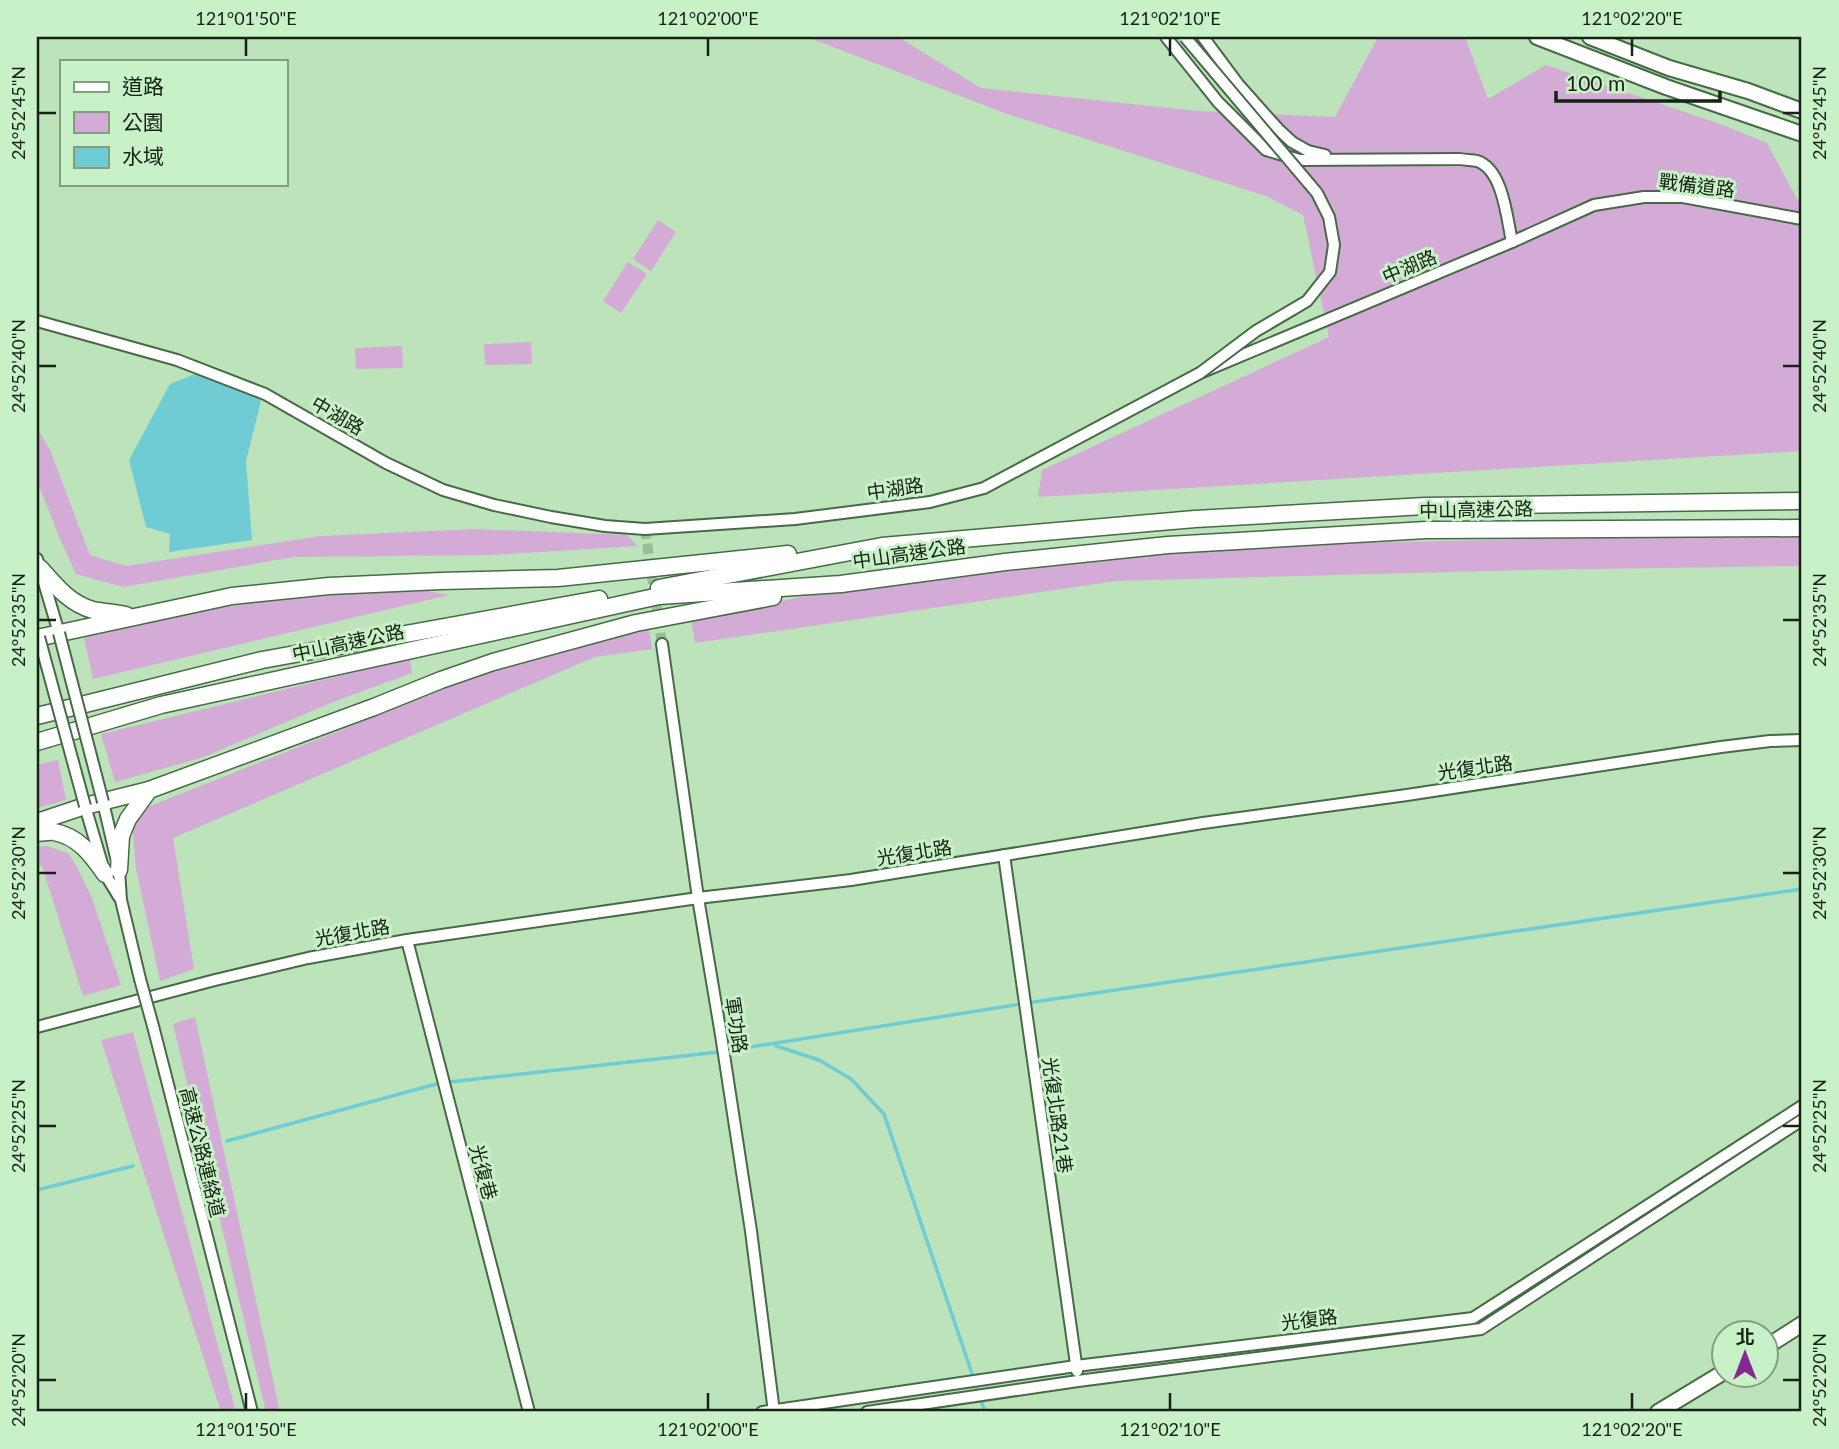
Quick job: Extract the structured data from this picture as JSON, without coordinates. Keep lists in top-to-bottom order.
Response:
{
  "streets": {
    "highway": ["中山高速公路"],
    "street": [
      "戰備道路",
      "中湖路",
      "光復北路",
      "軍功路",
      "光復北路21巷",
      "高速公路連絡道",
      "光復巷",
      "光復路"
    ]
  },
  "crossings": [
    ["戰備道路", "中湖路"],
    ["光復北路", "軍功路"],
    ["光復北路", "光復北路21巷"],
    ["光復北路", "光復巷"],
    ["軍功路", "光復路"],
    ["光復北路21巷", "光復路"]
  ],
  "legend": ["道路", "公園", "水域"],
  "scale_bar": "100 m",
  "north": "top",
  "coordinates": [
    "121°01'50\"E",
    "121°02'00\"E",
    "121°02'10\"E",
    "121°02'20\"E",
    "24°52'45\"N",
    "24°52'40\"N",
    "24°52'35\"N",
    "24°52'30\"N",
    "24°52'25\"N",
    "24°52'20\"N"
  ]
}
